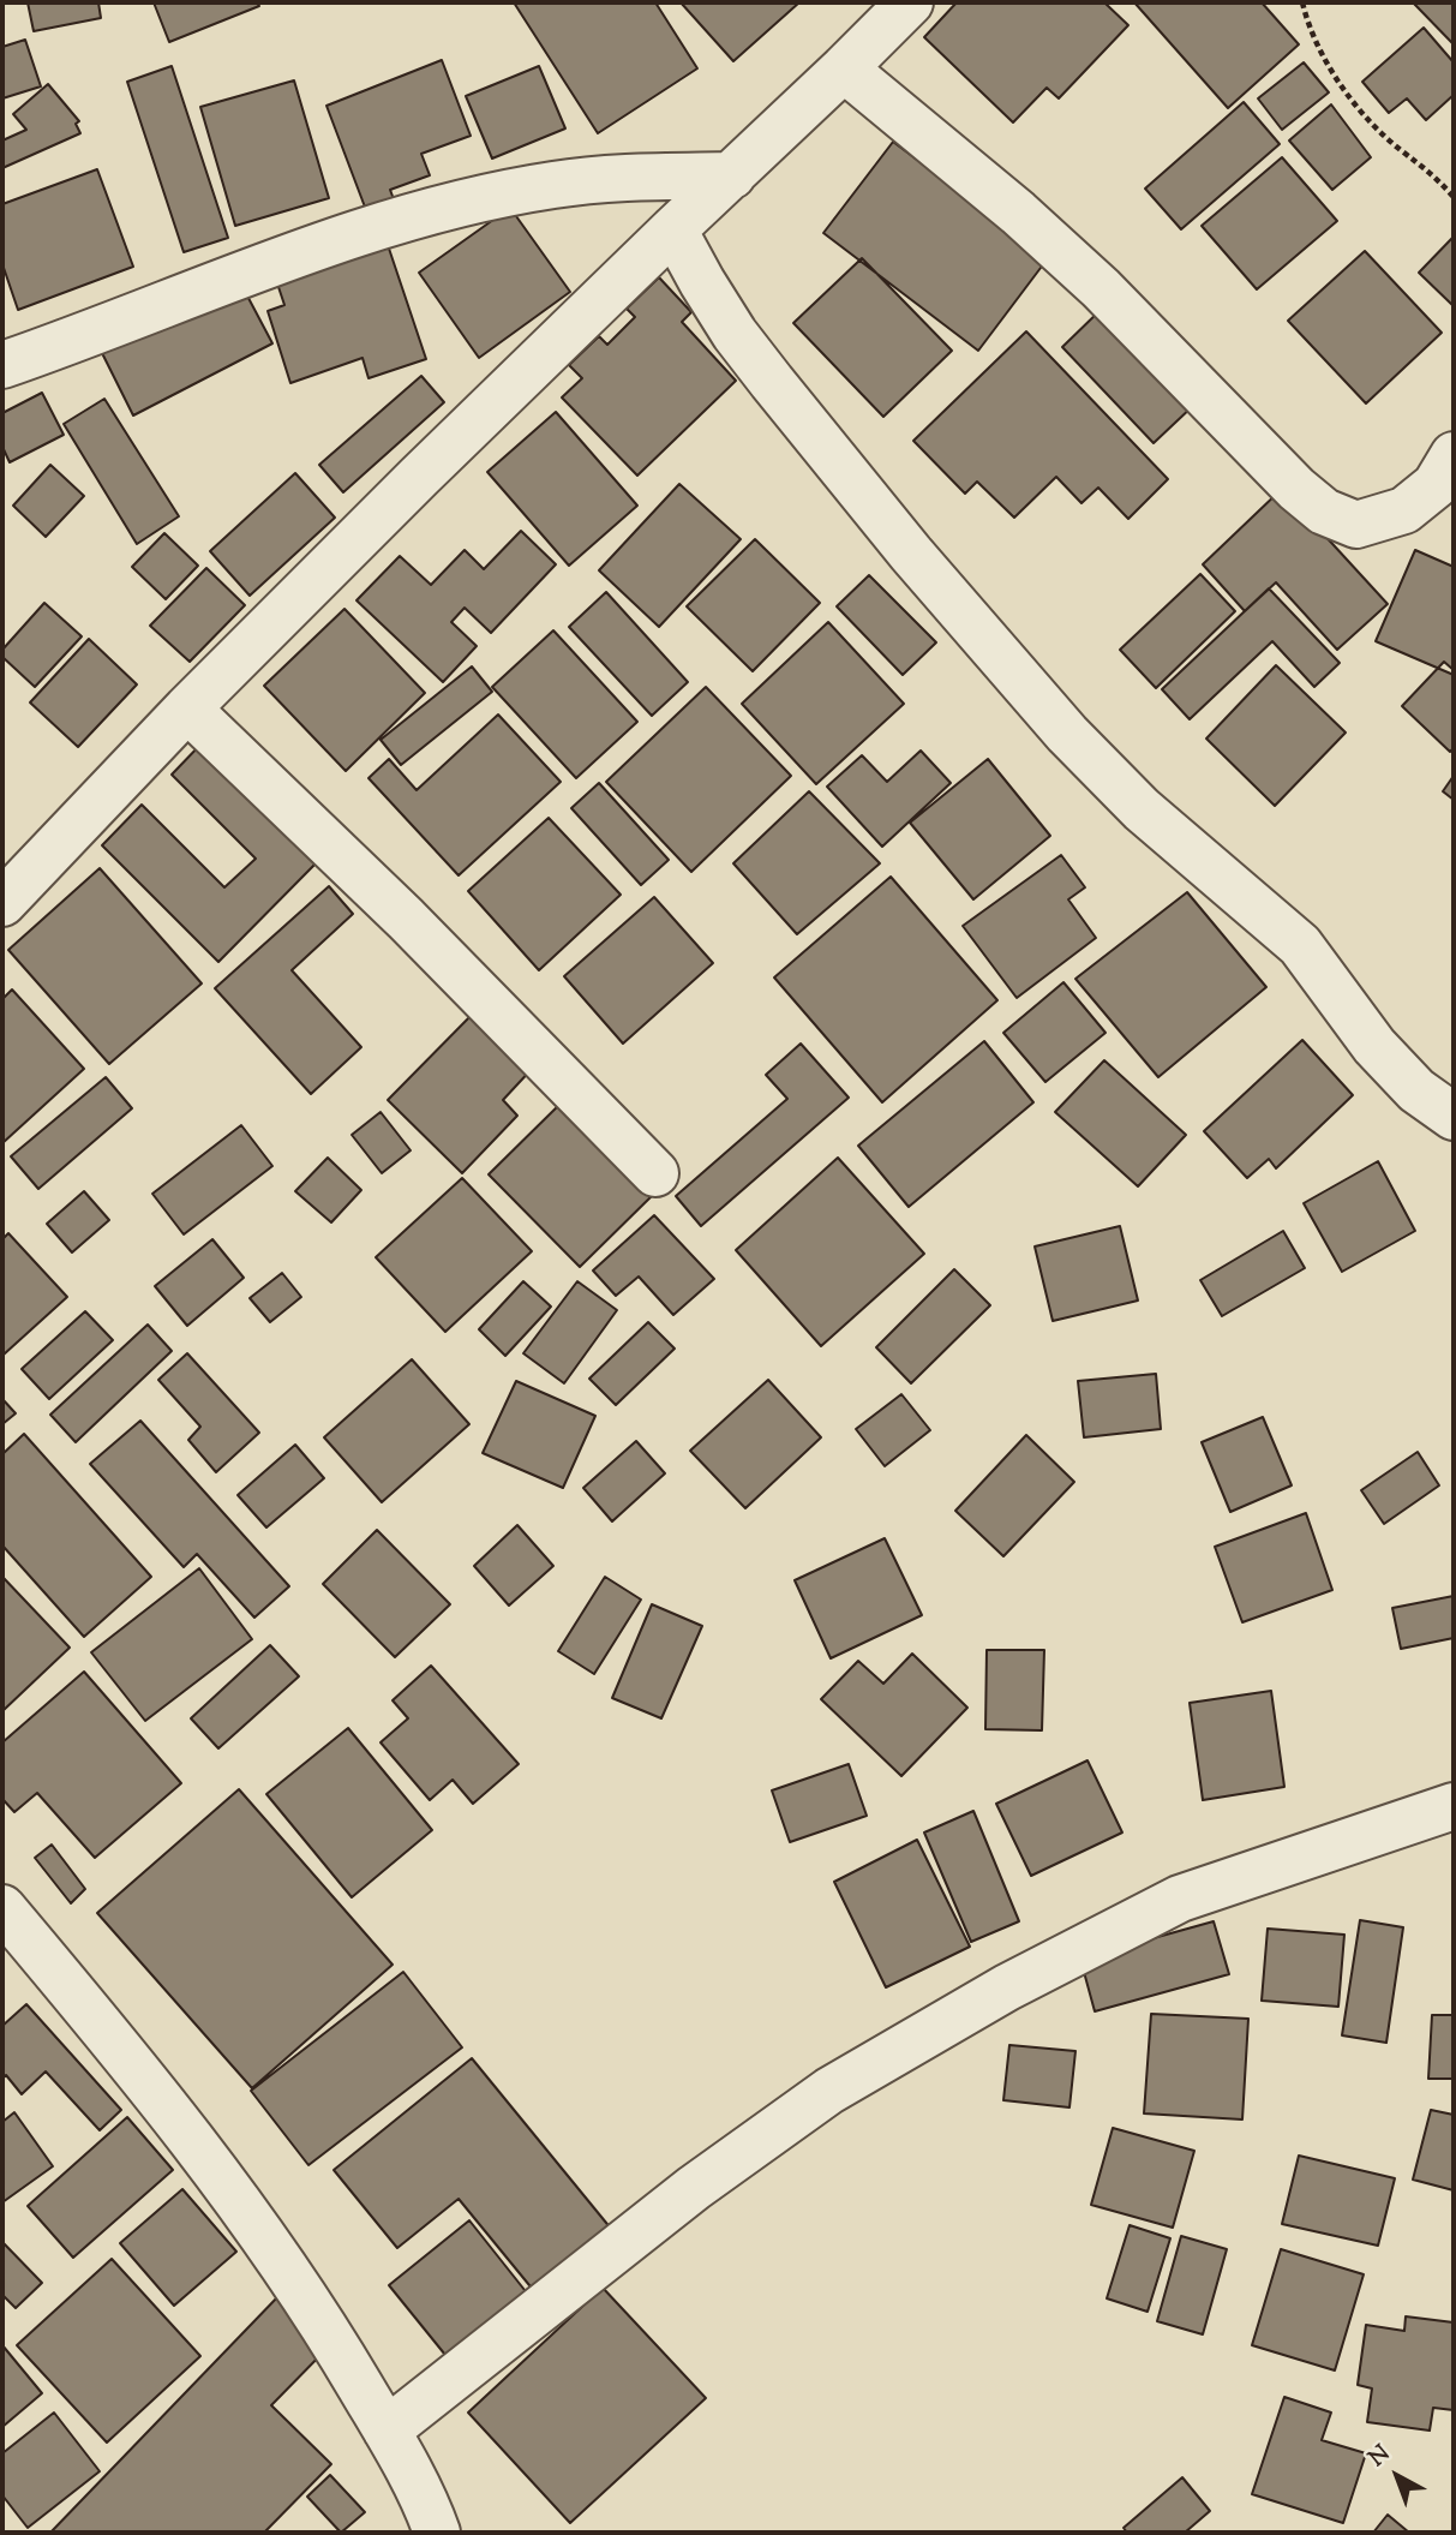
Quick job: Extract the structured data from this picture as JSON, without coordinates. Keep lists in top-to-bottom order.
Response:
{
  "north": "top left"
}
